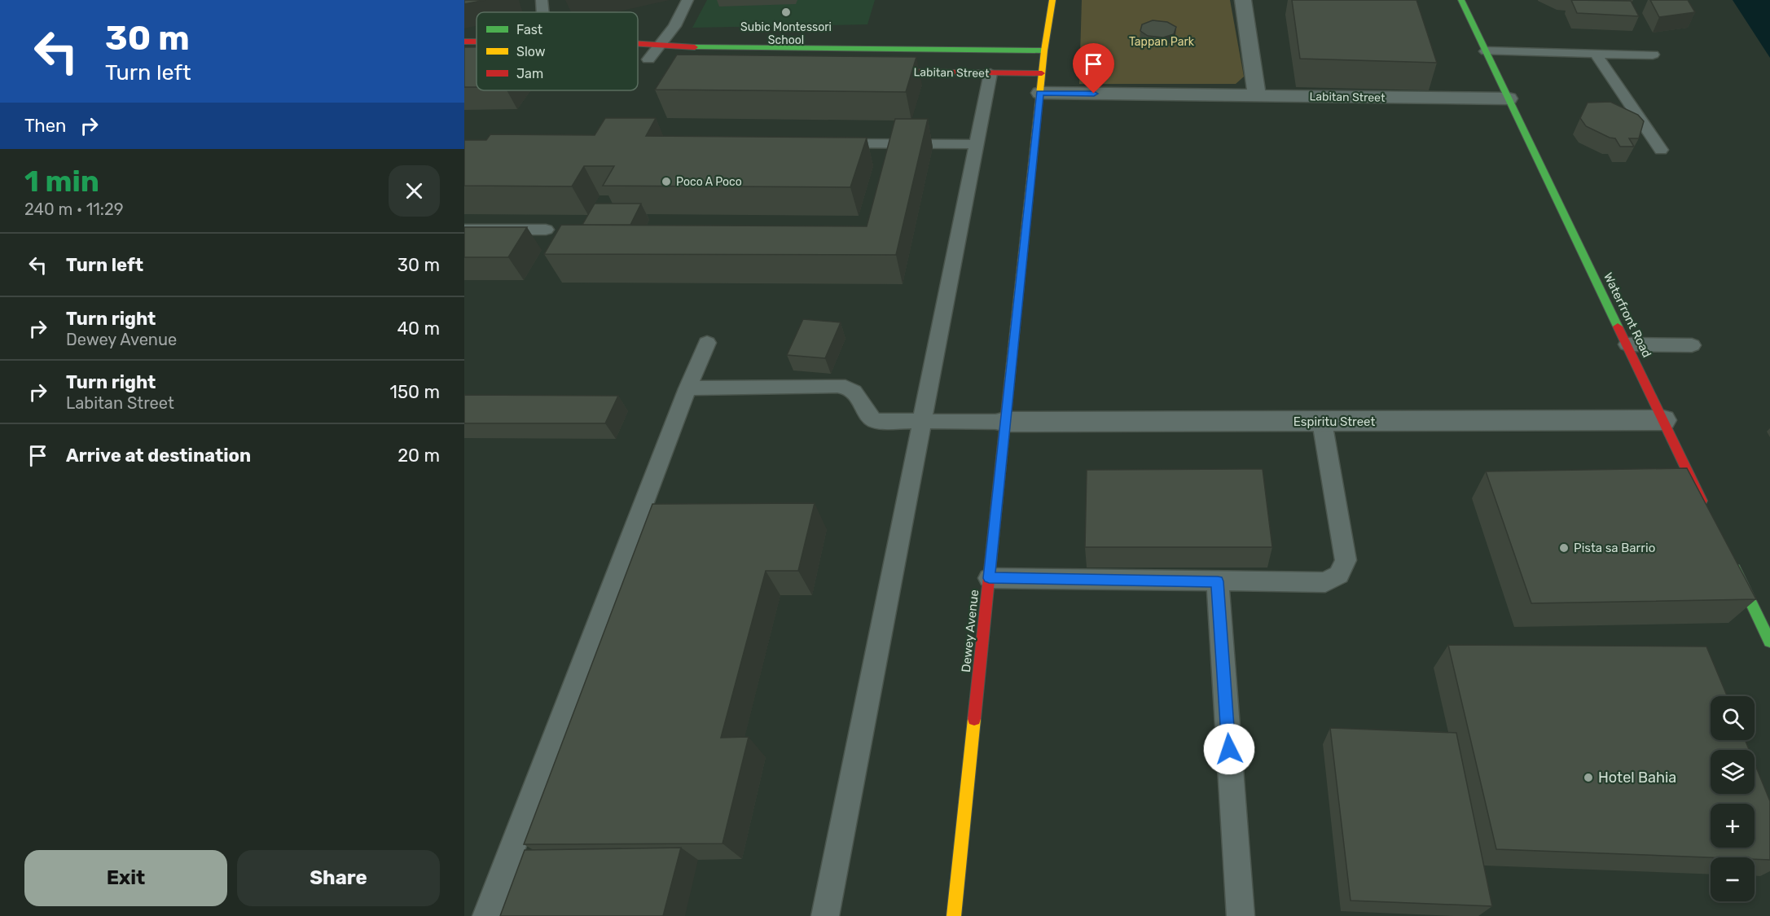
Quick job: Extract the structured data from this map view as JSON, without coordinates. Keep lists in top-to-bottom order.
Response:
{
  "streets": {
    "main road": ["Labitan Street", "Waterfront Road", "Dewey Avenue"],
    "street": ["Espiritu Street"]
  },
  "crossings": [
    ["Labitan Street", "Waterfront Road"],
    ["Labitan Street", "Dewey Avenue"],
    ["Waterfront Road", "Espiritu Street"],
    ["Espiritu Street", "Dewey Avenue"]
  ],
  "parks": ["Tappan Park"],
  "places": [
    "Subic Montessori School",
    "Poco A Poco",
    "Pista sa Barrio",
    "Hotel Bahia"
  ],
  "legend": ["Fast", "Slow", "Jam"],
  "page": {
    "turn": ["30 m", "Turn left"],
    "then": "Then",
    "heading": ["1 min", "240 m · 11:29"],
    "list": [
      {
        "name": "Turn left",
        "value": "30 m"
      },
      {
        "name": "Turn right",
        "note": "Dewey Avenue",
        "value": "40 m"
      },
      {
        "name": "Turn right",
        "note": "Labitan Street",
        "value": "150 m"
      },
      {
        "name": "Arrive at destination",
        "value": "20 m"
      }
    ],
    "map_buttons": ["+", "−"],
    "buttons": ["Exit", "Share"]
  }
}
